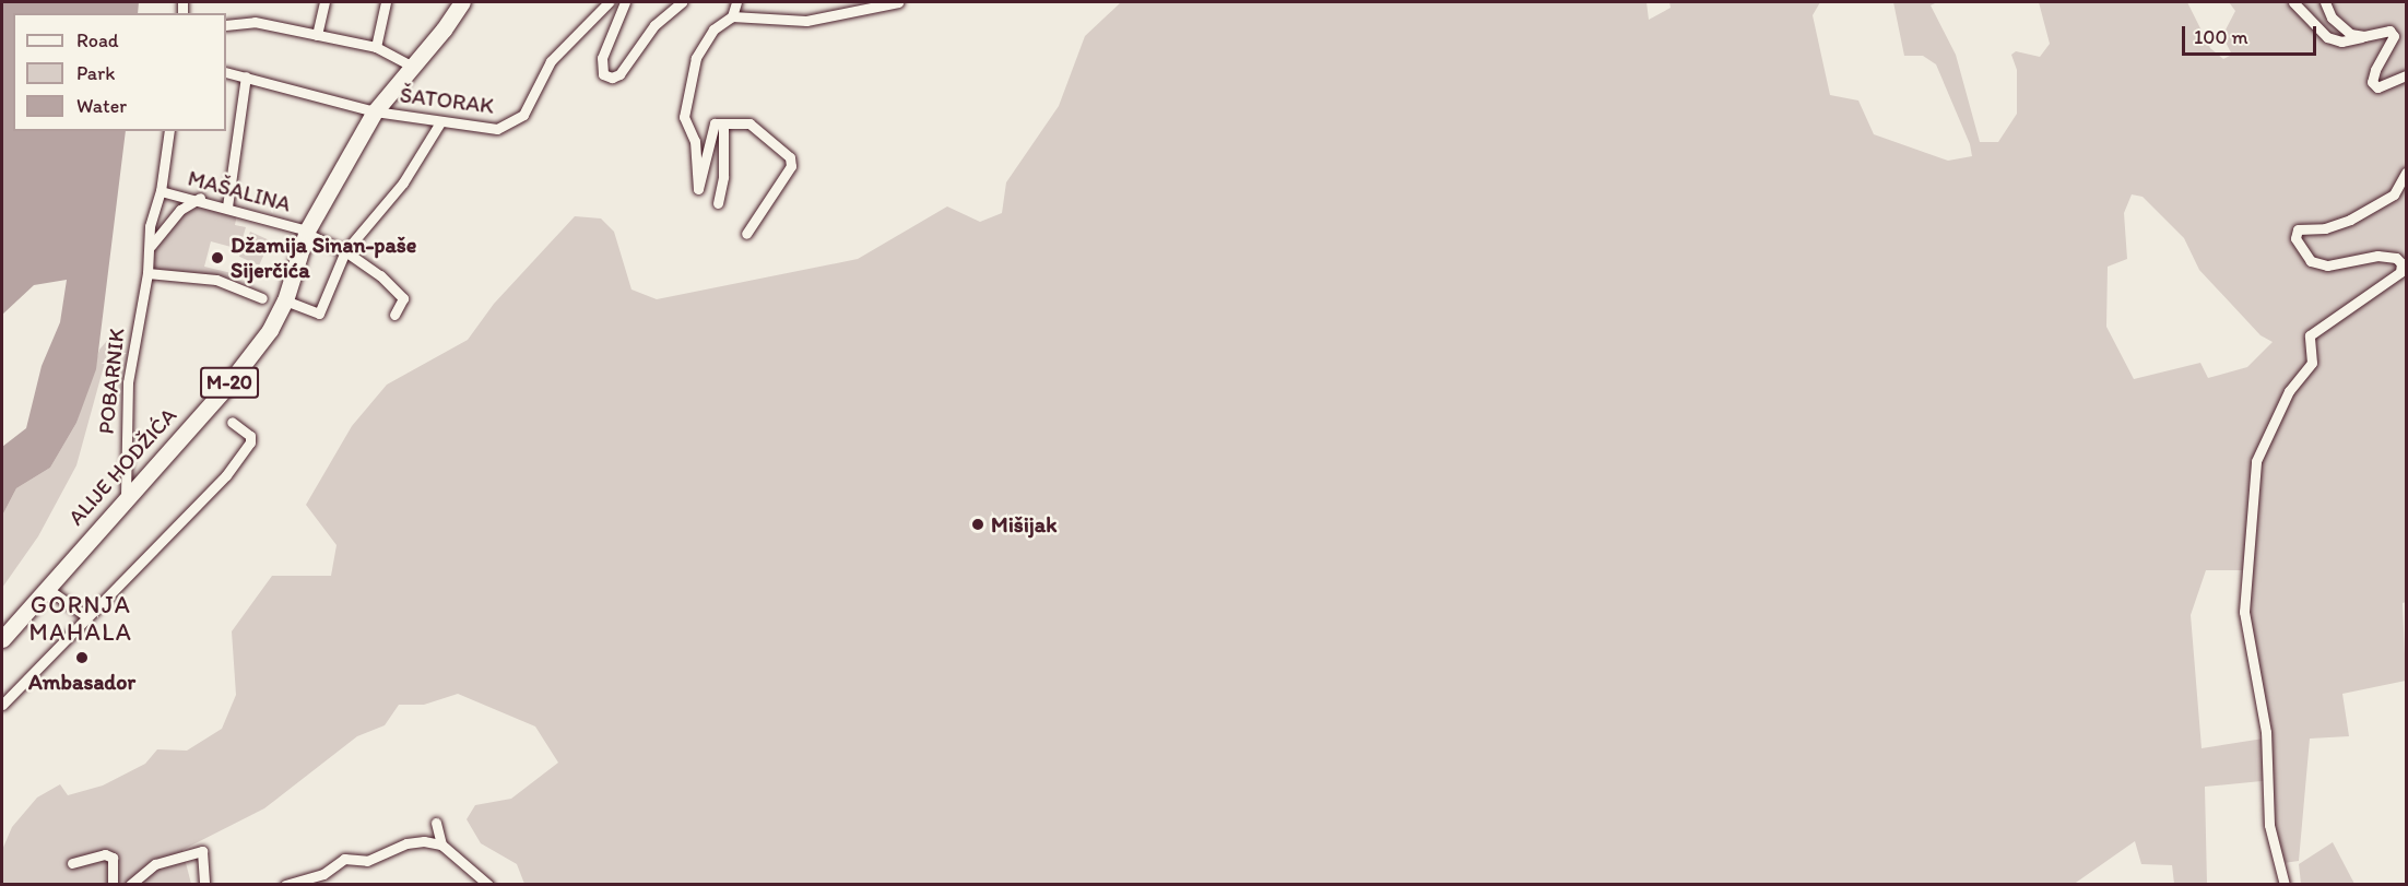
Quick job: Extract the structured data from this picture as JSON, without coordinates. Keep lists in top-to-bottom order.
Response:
{
  "streets": {
    "main road": ["M-20", "ALIJE HODŽIĆA"],
    "street": ["ŠATORAK", "MAŠALINA", "POBARNIK"]
  },
  "crossings": [
    ["ŠATORAK", "M-20"],
    ["ŠATORAK", "ALIJE HODŽIĆA"],
    ["MAŠALINA", "POBARNIK"],
    ["MAŠALINA", "ALIJE HODŽIĆA"],
    ["POBARNIK", "ALIJE HODŽIĆA"],
    ["M-20", "ALIJE HODŽIĆA"]
  ],
  "districts": ["GORNJA MAHALA"],
  "places": ["Džamija Sinan-paše Sijerčića", "Mišijak", "Ambasador"],
  "legend": ["Road", "Park", "Water"],
  "scale_bar": "100 m"
}
